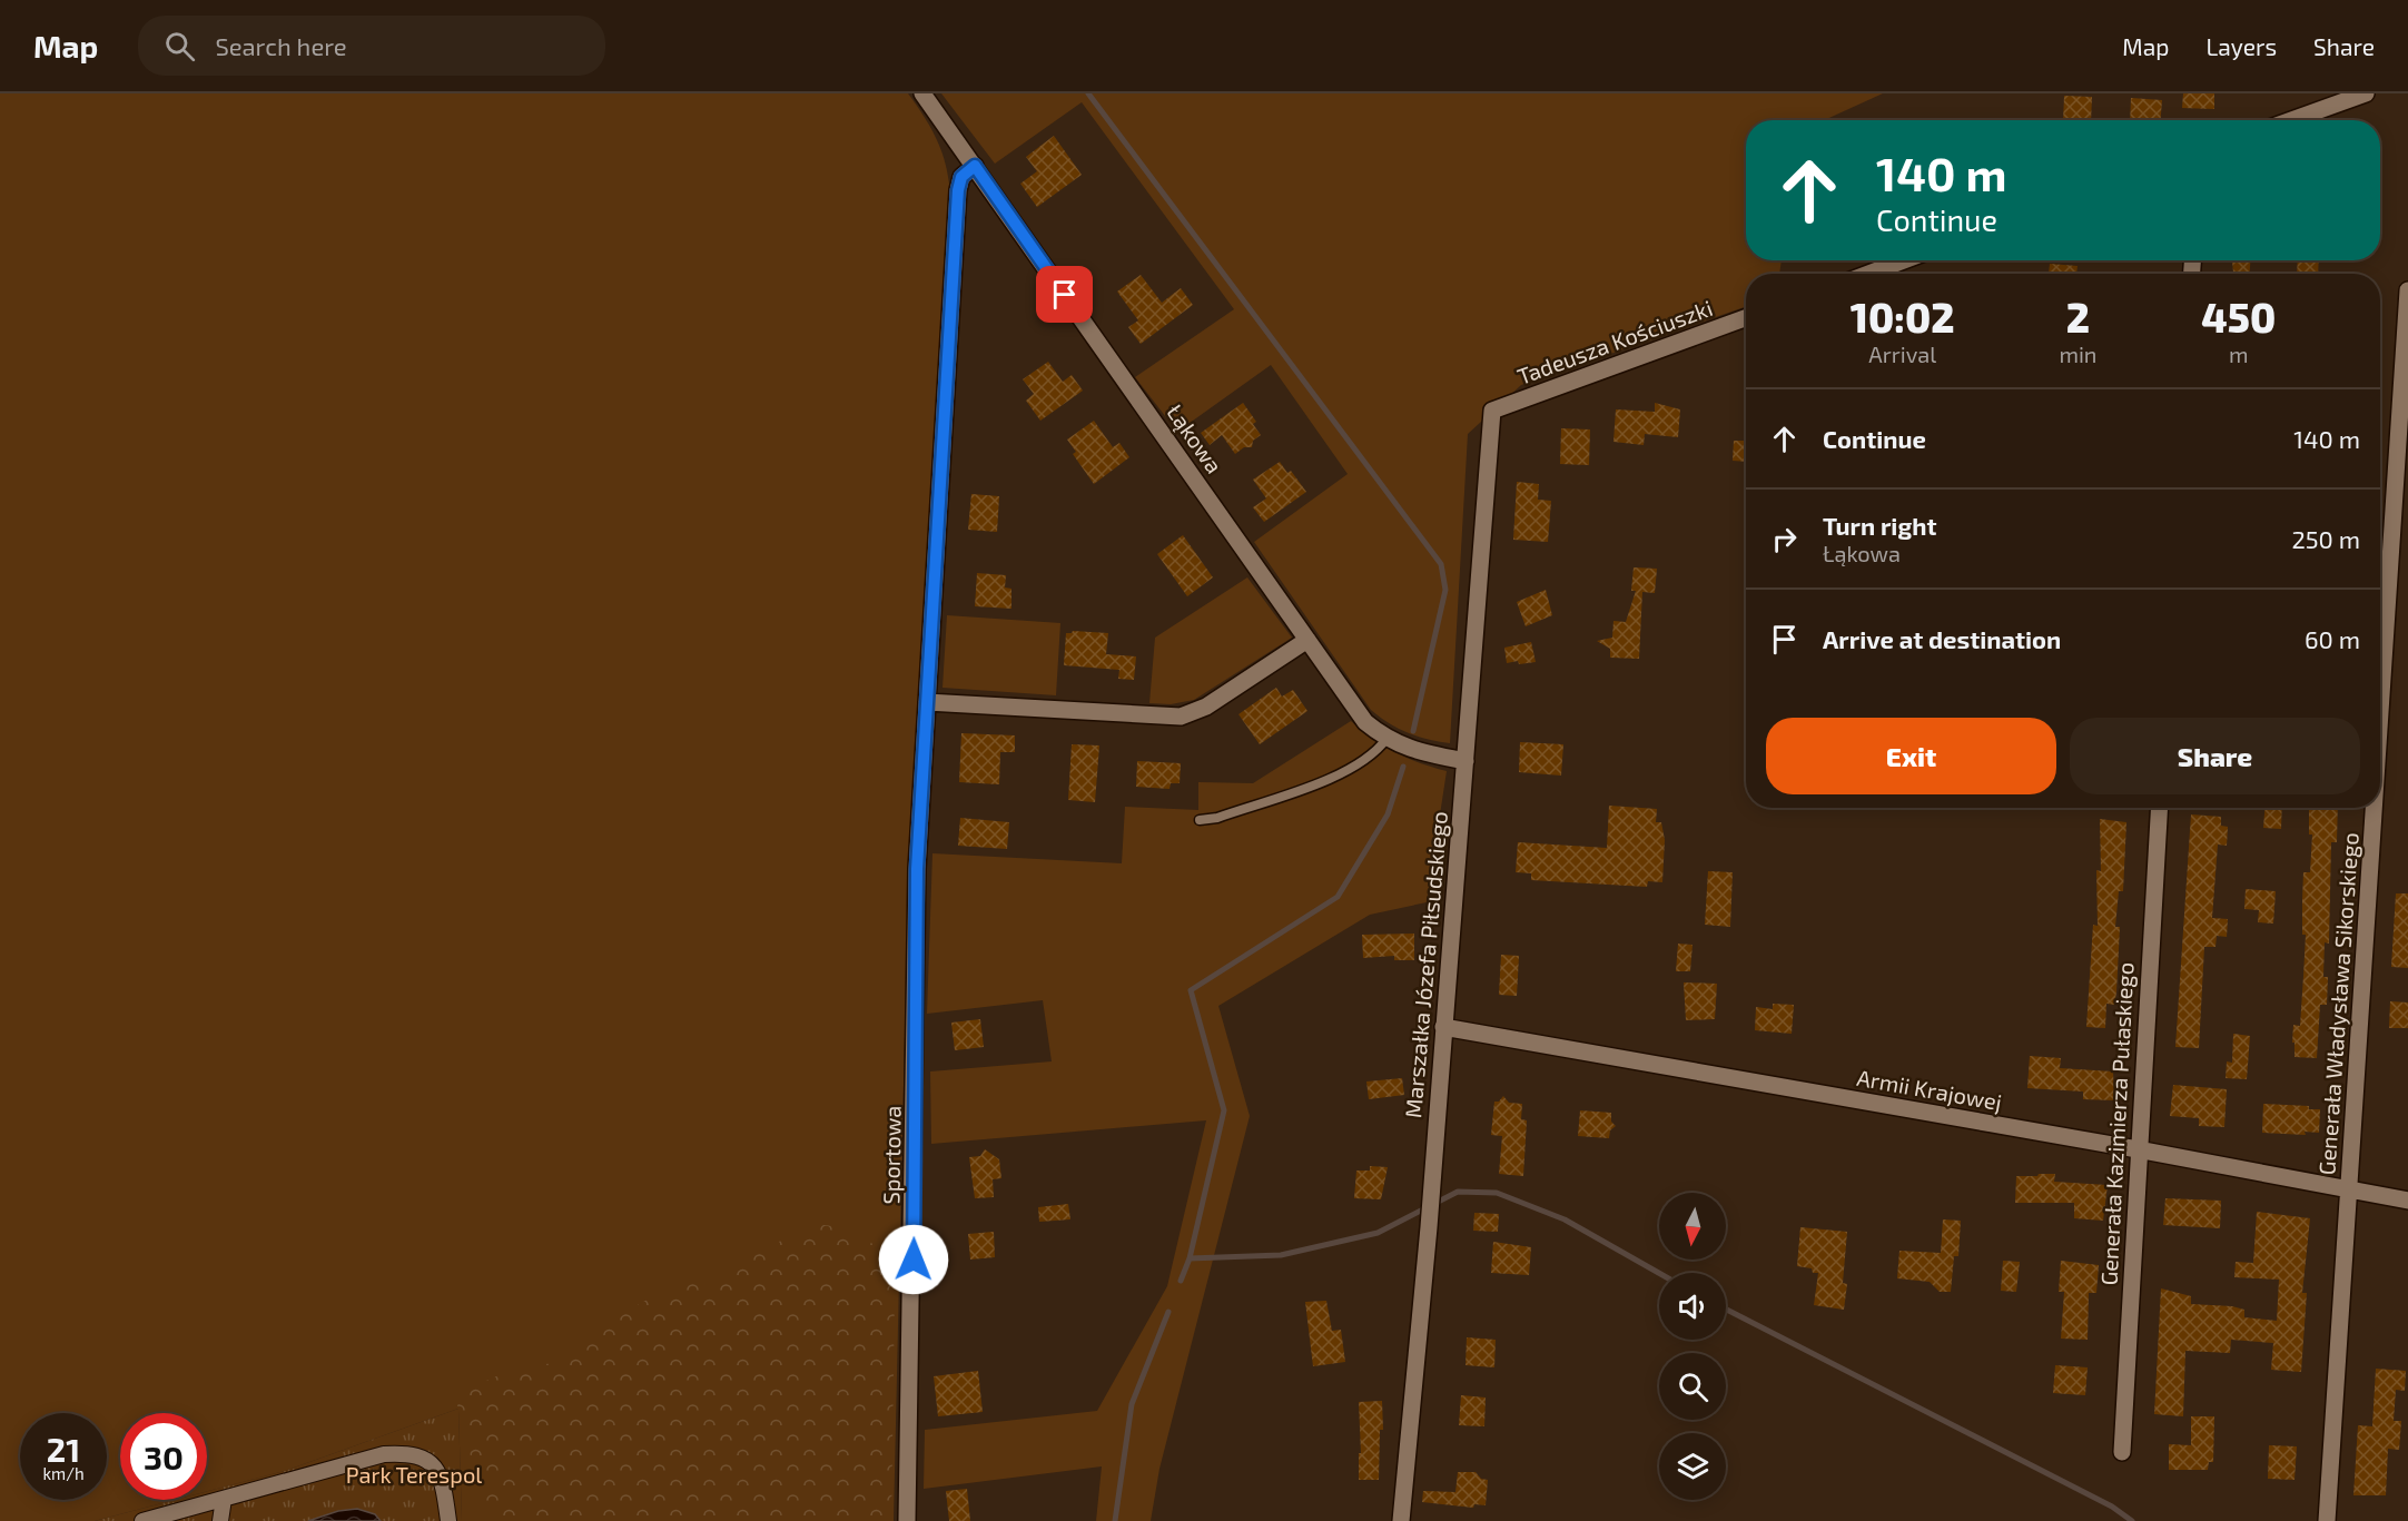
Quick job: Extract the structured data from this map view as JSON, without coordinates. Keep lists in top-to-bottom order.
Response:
{
  "streets": {
    "street": [
      "Tadeusza Kościuszki",
      "Łąkowa",
      "Marszałka Józefa Piłsudskiego",
      "Generała Władysława Sikorskiego",
      "Armii Krajowej",
      "Generała Kazimierza Pułaskiego",
      "Sportowa"
    ]
  },
  "crossings": [
    ["Tadeusza Kościuszki", "Marszałka Józefa Piłsudskiego"],
    ["Łąkowa", "Marszałka Józefa Piłsudskiego"],
    ["Łąkowa", "Sportowa"],
    ["Marszałka Józefa Piłsudskiego", "Armii Krajowej"],
    ["Generała Władysława Sikorskiego", "Armii Krajowej"],
    ["Armii Krajowej", "Generała Kazimierza Pułaskiego"]
  ],
  "parks": ["Park Terespol"],
  "north": "bottom",
  "page": {
    "header": "Map",
    "search": "Search here",
    "nav": ["Map", "Layers", "Share"],
    "turn": ["140 m", "Continue"],
    "eta": [
      "10:02",
      "Arrival",
      "2",
      "min",
      "450",
      "m"
    ],
    "list": [
      {
        "name": "Continue",
        "value": "140 m"
      },
      {
        "name": "Turn right",
        "note": "Łąkowa",
        "value": "250 m"
      },
      {
        "name": "Arrive at destination",
        "value": "60 m"
      }
    ],
    "buttons": ["Exit", "Share"],
    "speed": "21 km/h",
    "limit": "30"
  }
}
